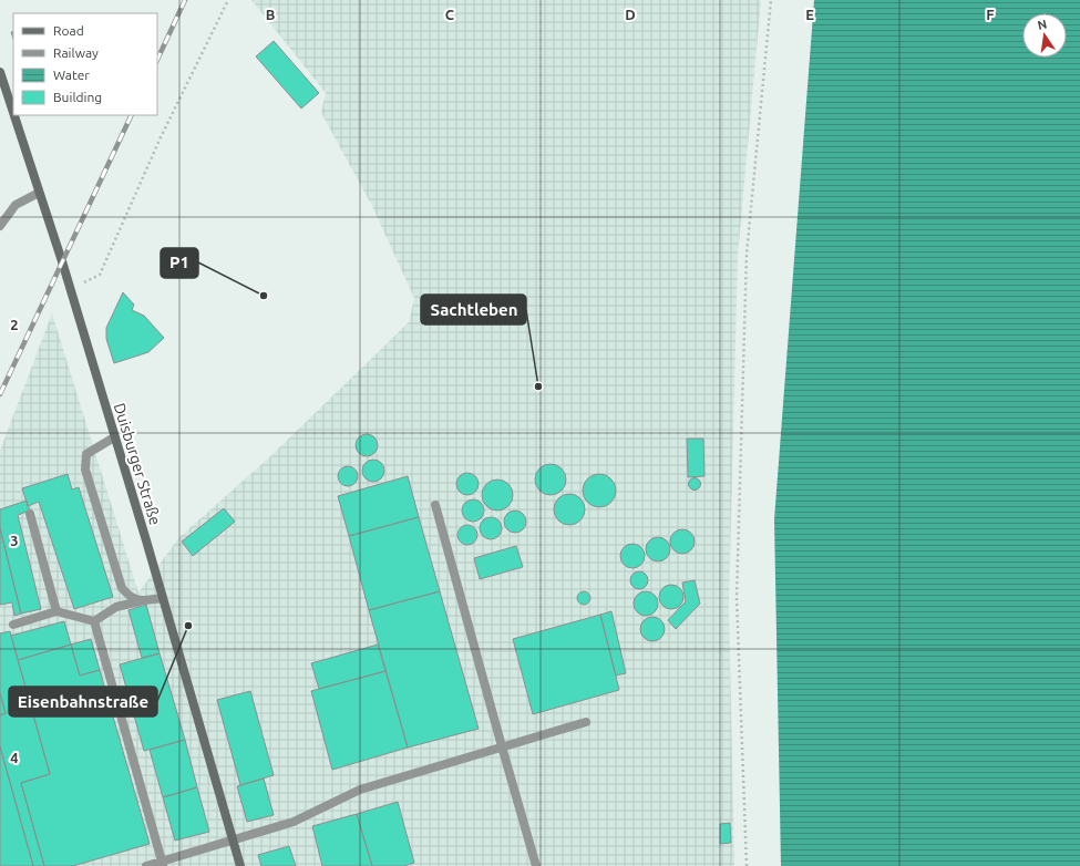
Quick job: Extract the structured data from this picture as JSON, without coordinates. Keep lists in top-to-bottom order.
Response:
{
  "streets": {
    "main road": ["Duisburger Straße"]
  },
  "places": ["P1", "Sachtleben", "Eisenbahnstraße"],
  "legend": [
    "Road",
    "Railway",
    "Water",
    "Building"
  ],
  "north": "top",
  "grid": {
    "columns": [
      "B",
      "C",
      "D",
      "E",
      "F"
    ],
    "rows": ["2", "3", "4"]
  }
}
